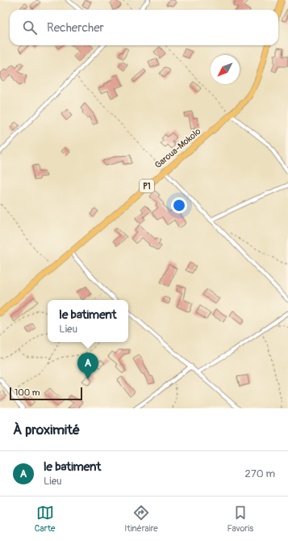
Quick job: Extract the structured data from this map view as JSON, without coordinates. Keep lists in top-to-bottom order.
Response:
{
  "streets": {
    "main road": ["Garoua-Mokolo", "P1"]
  },
  "scale_bar": "100 m",
  "north": "bottom left",
  "page": {
    "search": "Rechercher",
    "popup": ["le batiment", "Lieu"],
    "pins": "A",
    "scale": "100 m",
    "heading": "À proximité",
    "list": [
      {
        "mark": "A",
        "name": "le batiment",
        "note": "Lieu",
        "value": "270 m"
      }
    ],
    "nav": ["Carte", "Itinéraire", "Favoris"]
  }
}
